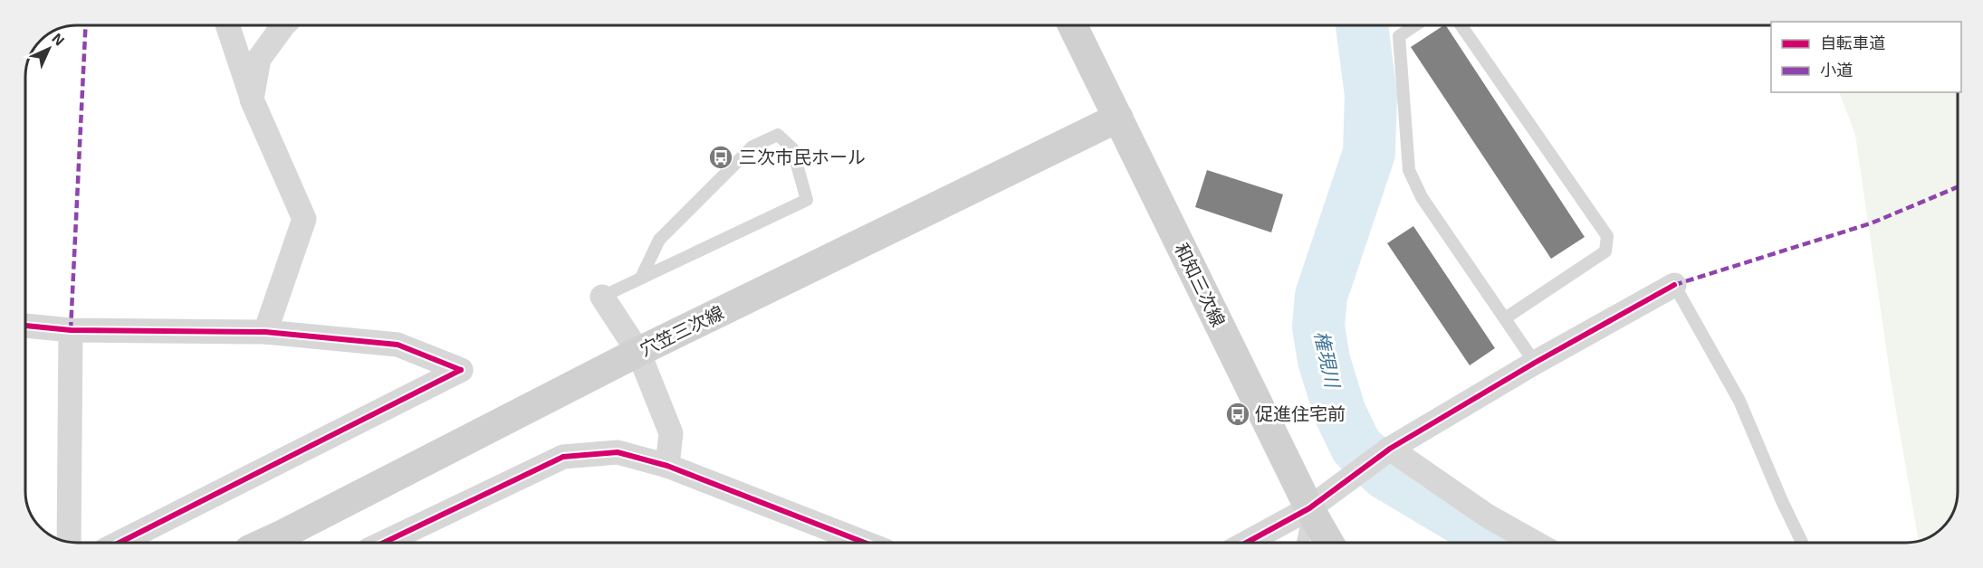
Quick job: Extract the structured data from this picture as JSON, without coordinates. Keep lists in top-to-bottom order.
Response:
{
  "streets": {
    "main road": ["和知三次線", "穴笠三次線"]
  },
  "crossings": [
    ["和知三次線", "穴笠三次線"]
  ],
  "water": ["権現川"],
  "places": {
    "bus stop": ["三次市民ホール", "促進住宅前"]
  },
  "legend": ["自転車道", "小道"],
  "north": "top right"
}
